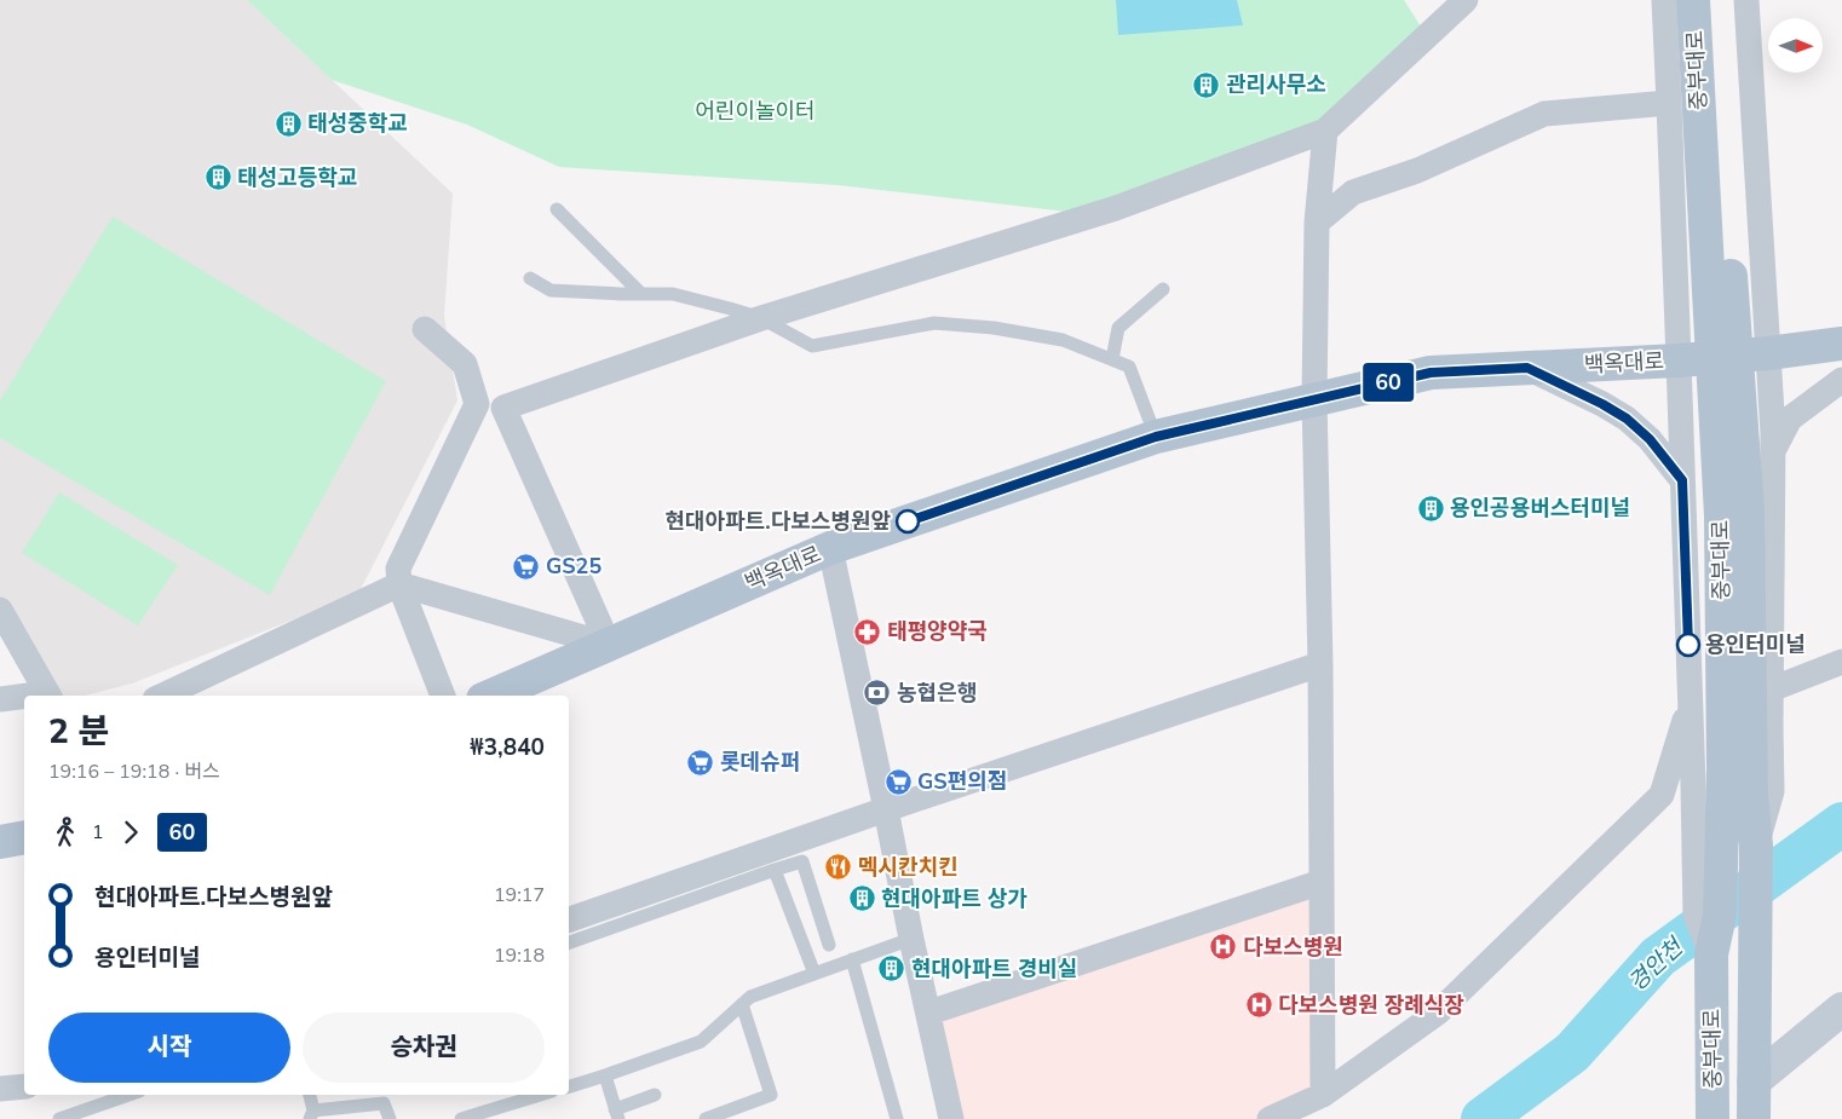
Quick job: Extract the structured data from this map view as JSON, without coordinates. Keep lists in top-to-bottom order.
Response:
{
  "streets": {
    "main road": ["중부대로", "백옥대로"]
  },
  "water": ["경안천"],
  "parks": ["어린이놀이터"],
  "places": {
    "building": [
      "관리사무소",
      "태성중학교",
      "태성고등학교",
      "용인공용버스터미널",
      "현대아파트 상가",
      "현대아파트 경비실"
    ],
    "other": ["현대아파트.다보스병원앞", "용인터미널"],
    "supermarket": ["GS25", "롯데슈퍼", "GS편의점"],
    "pharmacy": ["태평양약국"],
    "bank": ["농협은행"],
    "restaurant": ["멕시칸치킨"],
    "hospital": ["다보스병원", "다보스병원 장례식장"]
  },
  "lines": ["bus line 60"],
  "north": "right",
  "page": {
    "on_map": "60",
    "heading": ["2 분", "19:16 – 19:18 · 버스", "₩3,840"],
    "legs": ["1", "60"],
    "list": [
      {
        "name": "현대아파트.다보스병원앞",
        "value": "19:17"
      },
      {
        "name": "용인터미널",
        "value": "19:18"
      }
    ],
    "buttons": ["시작", "승차권"]
  }
}
